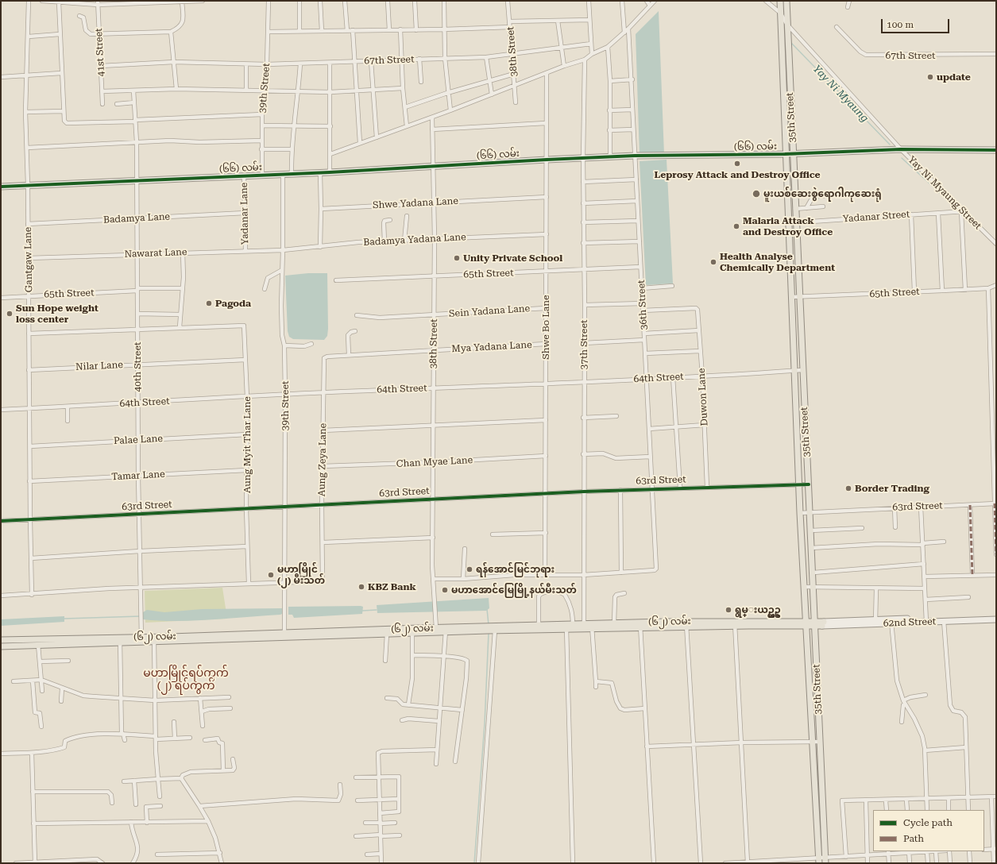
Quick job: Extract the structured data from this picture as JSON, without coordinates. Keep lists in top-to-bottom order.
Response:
{
  "streets": {
    "main road": ["35th Street", "(၆၂) လမ်း"],
    "street": [
      "38th Street",
      "41st Street",
      "67th Street",
      "39th Street",
      "(၆၆) လမ်း",
      "Yay Ni Myaung Street",
      "Shwe Yadana Lane",
      "Yadanar Lane",
      "Yadanar Street",
      "Badamya Lane",
      "Badamya Yadana Lane",
      "Nawarat Lane",
      "Gantgaw Lane",
      "65th Street",
      "36th Street",
      "Sein Yadana Lane",
      "Shwe Bo Lane",
      "37th Street",
      "Mya Yadana Lane",
      "Nilar Lane",
      "40th Street",
      "64th Street",
      "Duwon Lane",
      "Palae Lane",
      "Aung Myit Thar Lane",
      "Aung Zeya Lane",
      "Chan Myae Lane",
      "Tamar Lane",
      "63rd Street",
      "62nd Street"
    ]
  },
  "crossings": [
    ["38th Street", "67th Street"],
    ["38th Street", "(၆၆) လမ်း"],
    ["38th Street", "Shwe Yadana Lane"],
    ["38th Street", "Badamya Yadana Lane"],
    ["38th Street", "65th Street"],
    ["38th Street", "Sein Yadana Lane"],
    ["38th Street", "Mya Yadana Lane"],
    ["38th Street", "64th Street"],
    ["38th Street", "Chan Myae Lane"],
    ["38th Street", "63rd Street"],
    ["38th Street", "(၆၂) လမ်း"],
    ["41st Street", "67th Street"],
    ["67th Street", "39th Street"],
    ["39th Street", "(၆၆) လမ်း"],
    ["39th Street", "Badamya Yadana Lane"],
    ["39th Street", "Nawarat Lane"],
    ["39th Street", "64th Street"],
    ["39th Street", "Aung Zeya Lane"],
    ["39th Street", "63rd Street"],
    ["39th Street", "(၆၂) လမ်း"],
    ["35th Street", "(၆၆) လမ်း"],
    ["35th Street", "Yay Ni Myaung Street"],
    ["35th Street", "Yadanar Street"],
    ["35th Street", "65th Street"],
    ["35th Street", "64th Street"],
    ["35th Street", "63rd Street"],
    ["35th Street", "(၆၂) လမ်း"],
    ["(၆၆) လမ်း", "Yay Ni Myaung Street"],
    ["(၆၆) လမ်း", "Yadanar Lane"],
    ["(၆၆) လမ်း", "Gantgaw Lane"],
    ["(၆၆) လမ်း", "36th Street"],
    ["(၆၆) လမ်း", "Shwe Bo Lane"],
    ["(၆၆) လမ်း", "37th Street"],
    ["(၆၆) လမ်း", "40th Street"],
    ["Yay Ni Myaung Street", "Yadanar Street"],
    ["Shwe Yadana Lane", "Shwe Bo Lane"],
    ["Yadanar Lane", "Badamya Lane"],
    ["Yadanar Lane", "Nawarat Lane"],
    ["Badamya Lane", "Gantgaw Lane"],
    ["Badamya Lane", "40th Street"],
    ["Badamya Yadana Lane", "Nawarat Lane"],
    ["Badamya Yadana Lane", "Shwe Bo Lane"],
    ["Nawarat Lane", "Gantgaw Lane"],
    ["Nawarat Lane", "40th Street"],
    ["Gantgaw Lane", "65th Street"],
    ["Gantgaw Lane", "Nilar Lane"],
    ["Gantgaw Lane", "64th Street"],
    ["Gantgaw Lane", "Palae Lane"],
    ["Gantgaw Lane", "Tamar Lane"],
    ["Gantgaw Lane", "63rd Street"],
    ["65th Street", "36th Street"],
    ["65th Street", "Shwe Bo Lane"],
    ["65th Street", "37th Street"],
    ["65th Street", "40th Street"],
    ["36th Street", "64th Street"],
    ["36th Street", "Duwon Lane"],
    ["36th Street", "63rd Street"],
    ["Sein Yadana Lane", "Shwe Bo Lane"],
    ["Shwe Bo Lane", "Mya Yadana Lane"],
    ["Shwe Bo Lane", "64th Street"],
    ["Shwe Bo Lane", "Chan Myae Lane"],
    ["Shwe Bo Lane", "63rd Street"],
    ["37th Street", "64th Street"],
    ["37th Street", "63rd Street"],
    ["37th Street", "(၆၂) လမ်း"],
    ["Mya Yadana Lane", "Aung Zeya Lane"],
    ["Nilar Lane", "40th Street"],
    ["Nilar Lane", "Aung Myit Thar Lane"],
    ["40th Street", "64th Street"],
    ["40th Street", "Palae Lane"],
    ["40th Street", "Tamar Lane"],
    ["40th Street", "63rd Street"],
    ["40th Street", "(၆၂) လမ်း"],
    ["64th Street", "Duwon Lane"],
    ["64th Street", "Aung Myit Thar Lane"],
    ["64th Street", "Aung Zeya Lane"],
    ["Duwon Lane", "63rd Street"],
    ["Palae Lane", "Aung Myit Thar Lane"],
    ["Aung Myit Thar Lane", "Tamar Lane"],
    ["Aung Myit Thar Lane", "63rd Street"],
    ["Aung Zeya Lane", "Chan Myae Lane"],
    ["Aung Zeya Lane", "63rd Street"],
    ["(၆၂) လမ်း", "62nd Street"]
  ],
  "districts": ["မဟာမြိုင်ရပ်ကွက် (၂) ရပ်ကွက်"],
  "water": ["Yay Ni Myaung"],
  "places": [
    "update",
    "Leprosy Attack and Destroy Office",
    "မူးယစ်ဆေးစွဲရောဂါကုဆေးရုံ",
    "Malaria Attack and Destroy Office",
    "Unity Private School",
    "Health Analyse Chemically Department",
    "Pagoda",
    "Sun Hope weight loss center",
    "Border Trading",
    "ရန်အောင်မြင်ဘုရား",
    "မဟာမြိုင် (၂) မီးသတ်",
    "KBZ Bank",
    "မဟာအောင်မြေမြို့နယ်မီးသတ်",
    "ရွမ္းယဥ္ယဥ္"
  ],
  "legend": ["Cycle path", "Path"],
  "scale_bar": "100 m"
}
